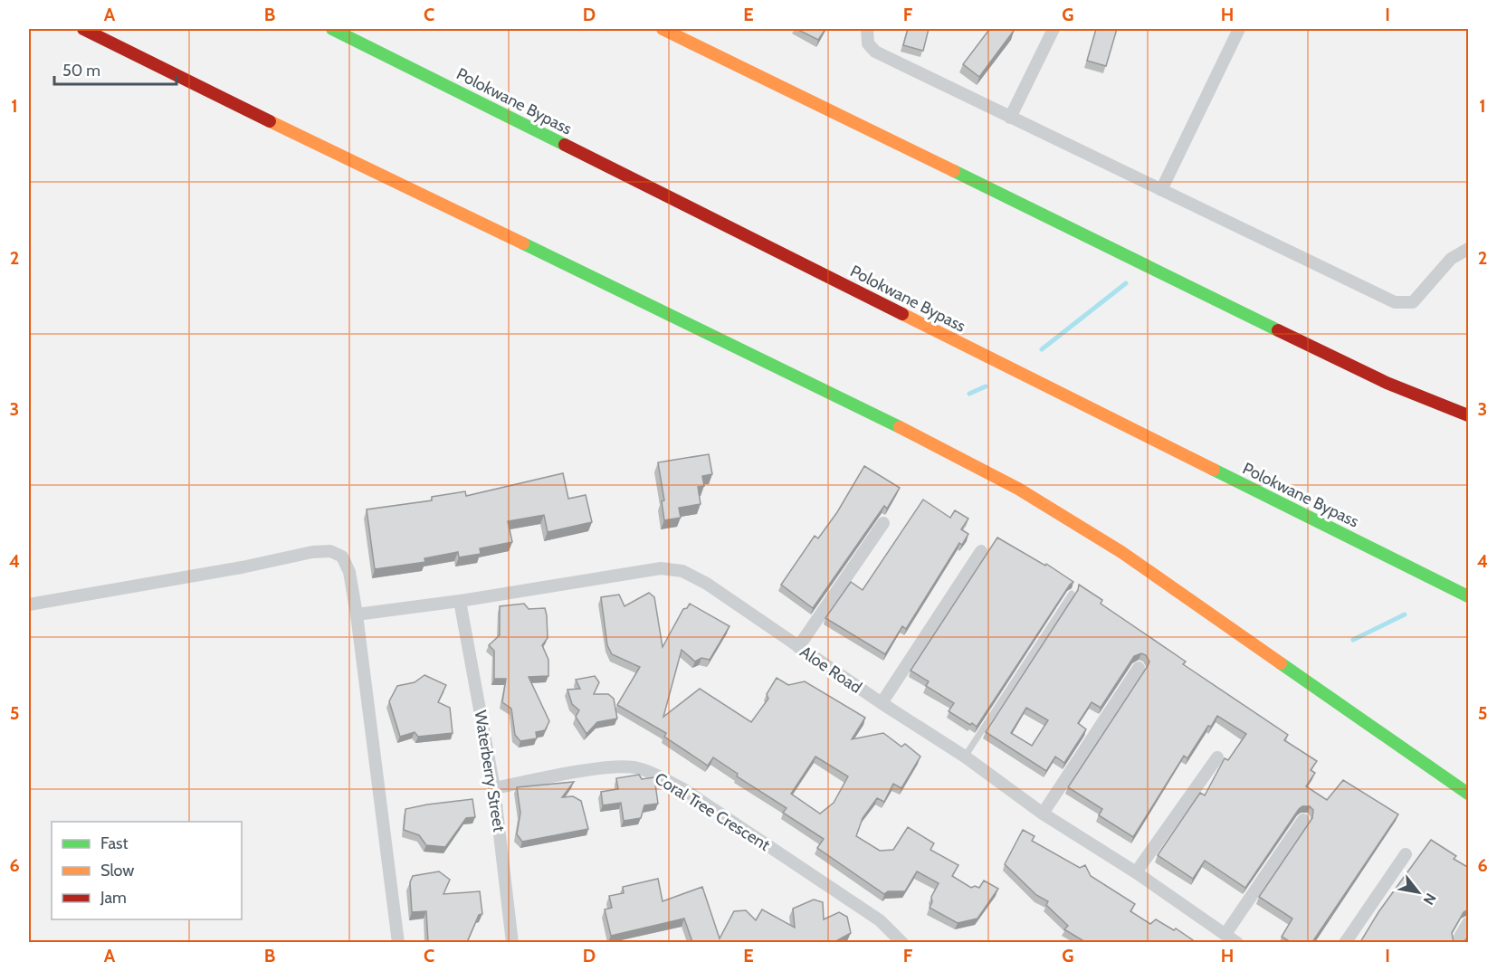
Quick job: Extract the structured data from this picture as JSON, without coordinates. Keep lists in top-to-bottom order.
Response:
{
  "streets": {
    "main road": ["Polokwane Bypass"],
    "street": ["Aloe Road", "Waterberry Street", "Coral Tree Crescent"]
  },
  "crossings": [
    ["Aloe Road", "Waterberry Street"],
    ["Waterberry Street", "Coral Tree Crescent"]
  ],
  "legend": ["Fast", "Slow", "Jam"],
  "scale_bar": "50 m",
  "north": "bottom right",
  "grid": {
    "columns": [
      "A",
      "B",
      "C",
      "D",
      "E",
      "F",
      "G",
      "H",
      "I"
    ],
    "rows": [
      "1",
      "2",
      "3",
      "4",
      "5",
      "6"
    ]
  }
}
